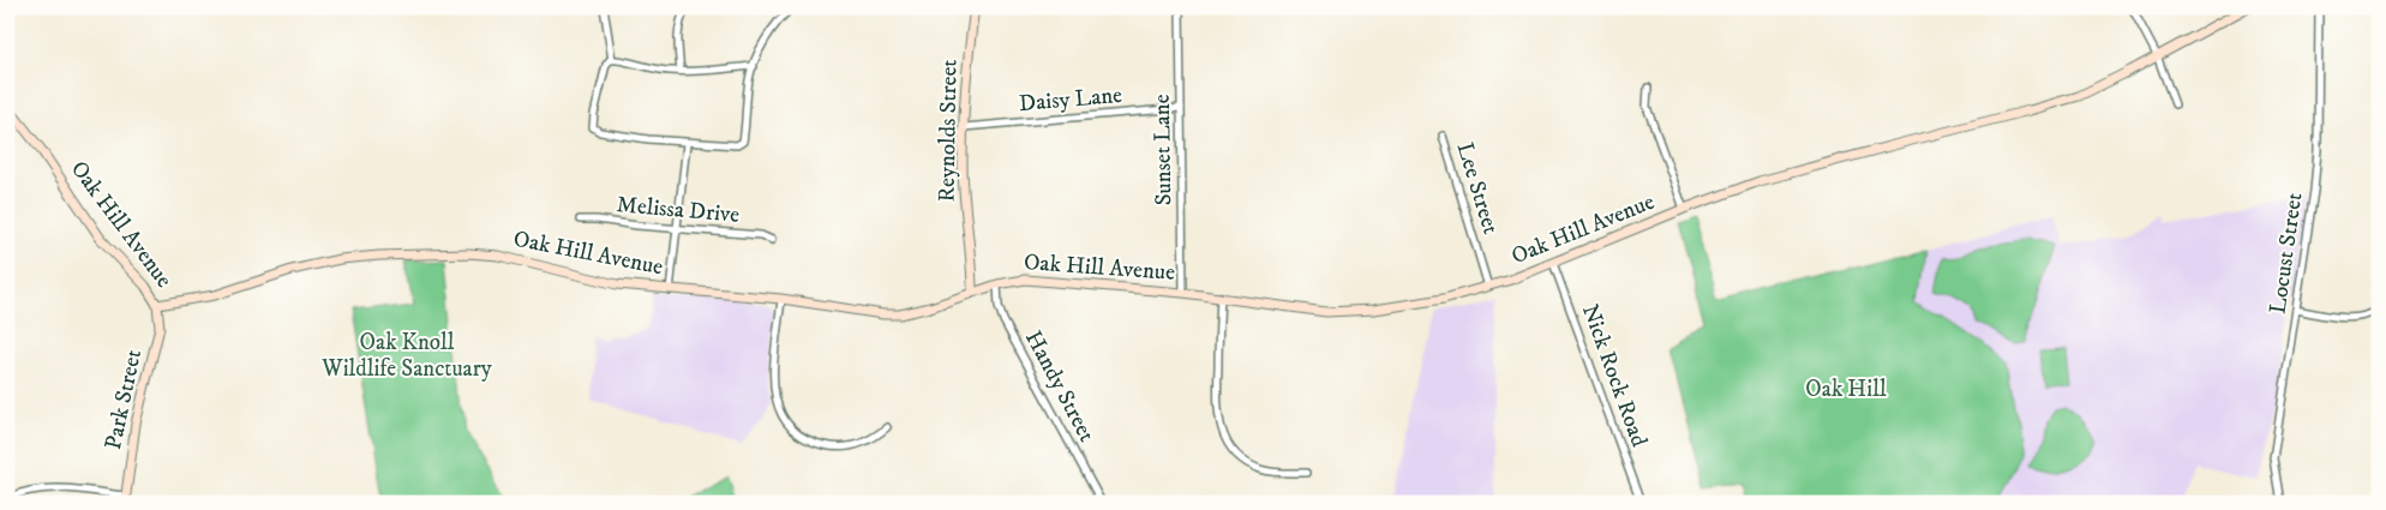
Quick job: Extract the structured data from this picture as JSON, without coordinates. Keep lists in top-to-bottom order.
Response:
{
  "streets": {
    "main road": ["Reynolds Street", "Oak Hill Avenue", "Park Street"],
    "street": [
      "Daisy Lane",
      "Sunset Lane",
      "Lee Street",
      "Melissa Drive",
      "Locust Street",
      "Nick Rock Road",
      "Handy Street"
    ]
  },
  "crossings": [
    ["Daisy Lane", "Reynolds Street"],
    ["Daisy Lane", "Sunset Lane"],
    ["Reynolds Street", "Oak Hill Avenue"],
    ["Sunset Lane", "Oak Hill Avenue"],
    ["Lee Street", "Oak Hill Avenue"],
    ["Oak Hill Avenue", "Nick Rock Road"],
    ["Oak Hill Avenue", "Handy Street"],
    ["Oak Hill Avenue", "Park Street"]
  ],
  "parks": ["Oak Knoll Wildlife Sanctuary", "Oak Hill"]
}
